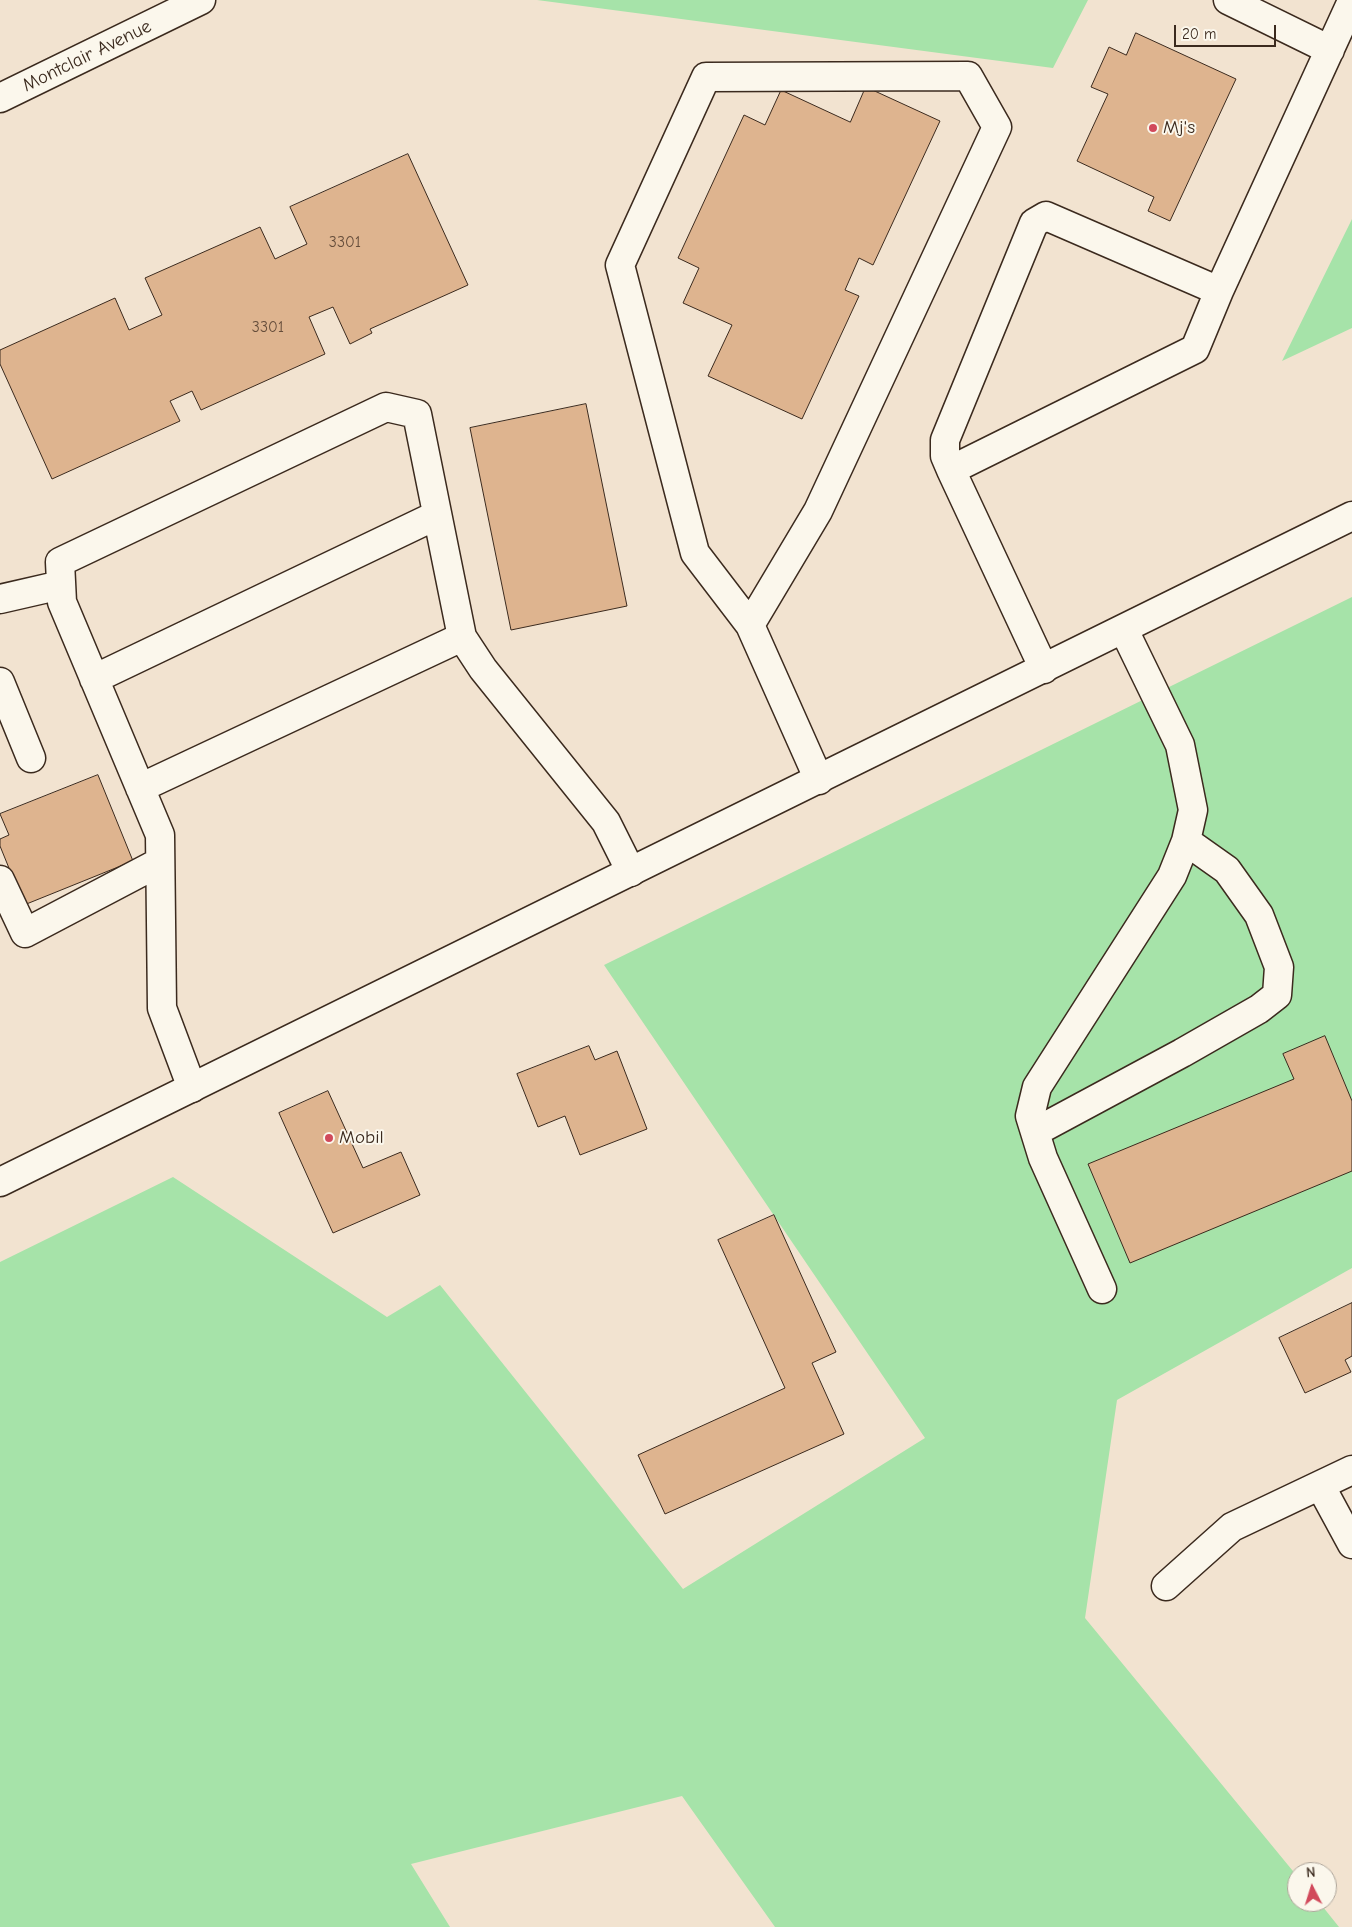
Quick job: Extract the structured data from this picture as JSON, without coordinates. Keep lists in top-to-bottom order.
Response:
{
  "streets": {
    "main road": ["Montclair Avenue"]
  },
  "places": ["Mj's", "Mobil"],
  "house_numbers": ["3301", "3301"],
  "scale_bar": "20 m",
  "north": "top"
}
